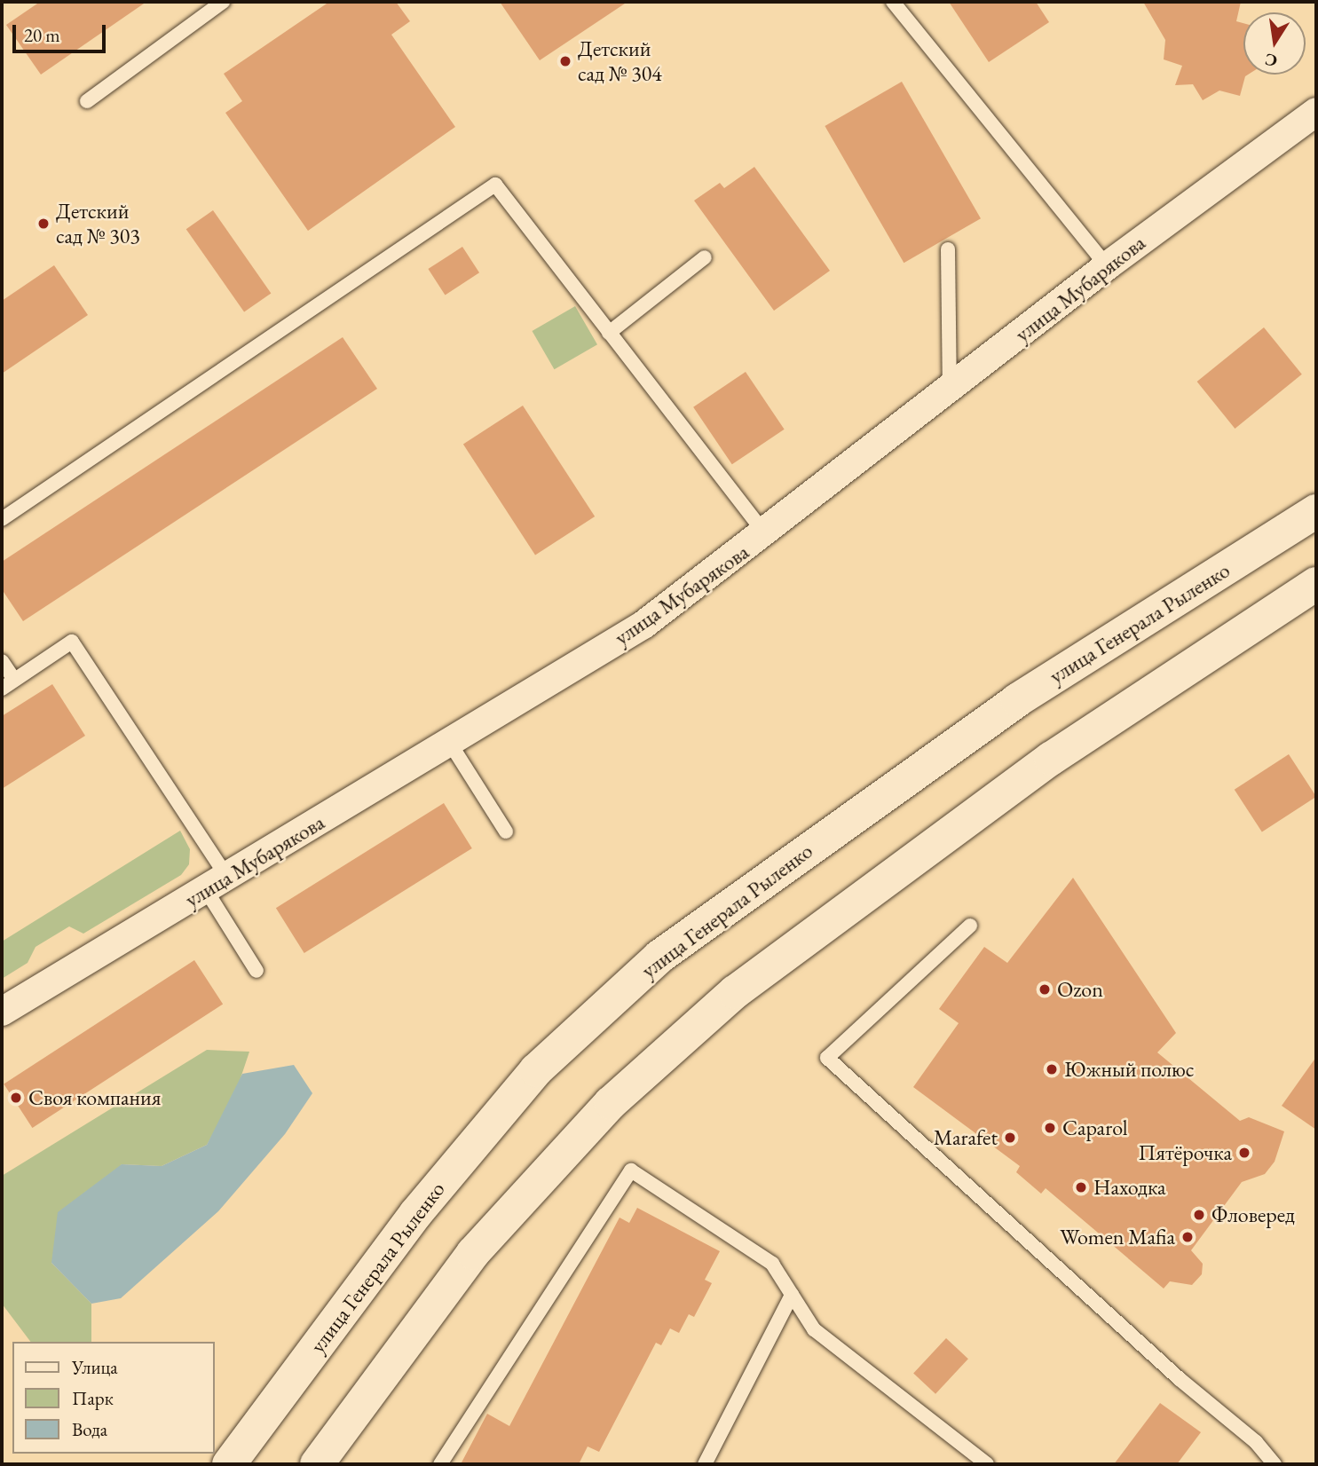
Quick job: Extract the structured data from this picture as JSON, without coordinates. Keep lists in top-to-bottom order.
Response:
{
  "streets": {
    "main road": ["улица Генерала Рыленко"],
    "street": ["улица Мубарякова"]
  },
  "places": [
    "Детский сад № 304",
    "Детский сад № 303",
    "Ozon",
    "Южный полюс",
    "Своя компания",
    "Caparol",
    "Marafet",
    "Пятёрочка",
    "Находка",
    "Фловеред",
    "Women Mafia"
  ],
  "legend": ["Улица", "Парк", "Вода"],
  "scale_bar": "20 m",
  "north": "bottom"
}
